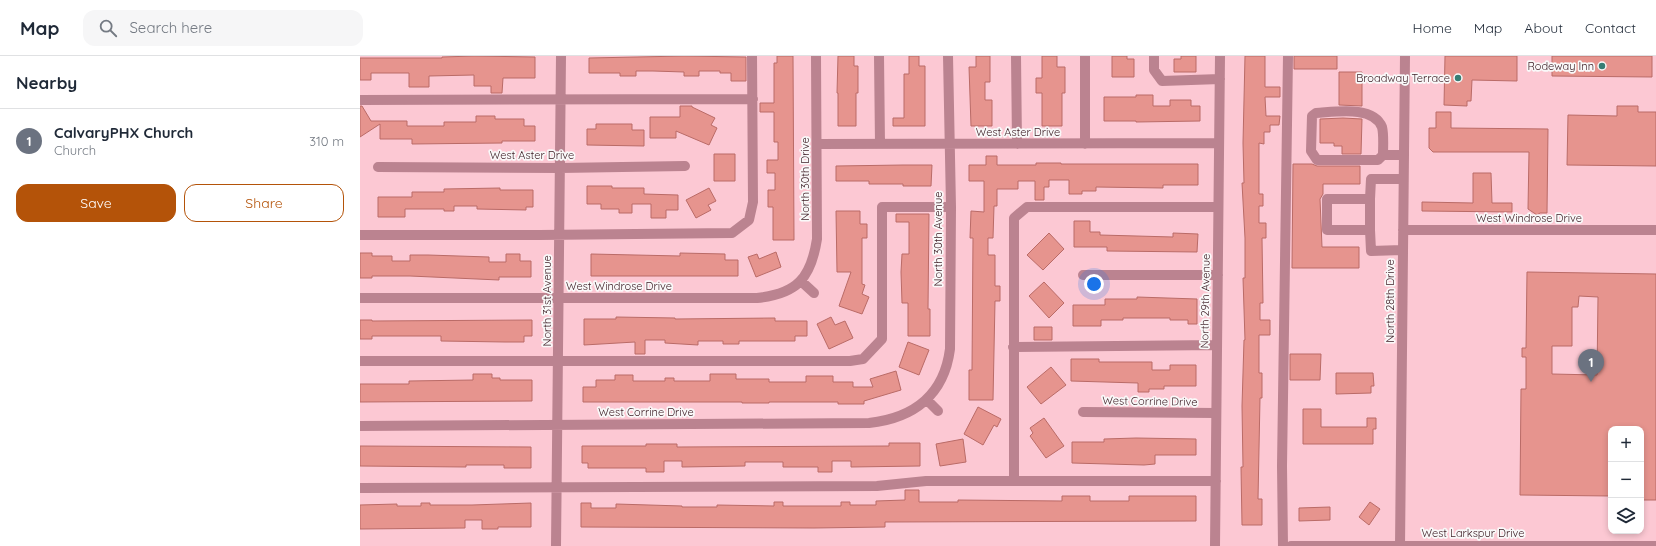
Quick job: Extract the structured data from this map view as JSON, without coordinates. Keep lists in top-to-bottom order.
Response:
{
  "streets": {
    "street": [
      "West Aster Drive",
      "North 30th Drive",
      "West Windrose Drive",
      "North 30th Avenue",
      "North 31st Avenue",
      "North 29th Avenue",
      "North 28th Drive",
      "West Corrine Drive",
      "West Larkspur Drive"
    ]
  },
  "crossings": [
    ["West Aster Drive", "North 30th Drive"],
    ["West Aster Drive", "North 30th Avenue"],
    ["West Aster Drive", "North 31st Avenue"],
    ["West Aster Drive", "North 29th Avenue"],
    ["North 30th Drive", "West Windrose Drive"],
    ["West Windrose Drive", "North 31st Avenue"],
    ["West Windrose Drive", "North 28th Drive"],
    ["North 30th Avenue", "West Corrine Drive"],
    ["North 31st Avenue", "West Corrine Drive"],
    ["North 29th Avenue", "West Corrine Drive"],
    ["North 28th Drive", "West Larkspur Drive"]
  ],
  "places": ["Rodeway Inn", "Broadway Terrace"],
  "page": {
    "header": "Map",
    "search": "Search here",
    "nav": [
      "Home",
      "Map",
      "About",
      "Contact"
    ],
    "heading": "Nearby",
    "list": [
      {
        "mark": "1",
        "name": "CalvaryPHX Church",
        "note": "Church",
        "value": "310 m"
      }
    ],
    "buttons": ["Save", "Share"],
    "pins": "1",
    "map_buttons": ["+", "−"]
  }
}
